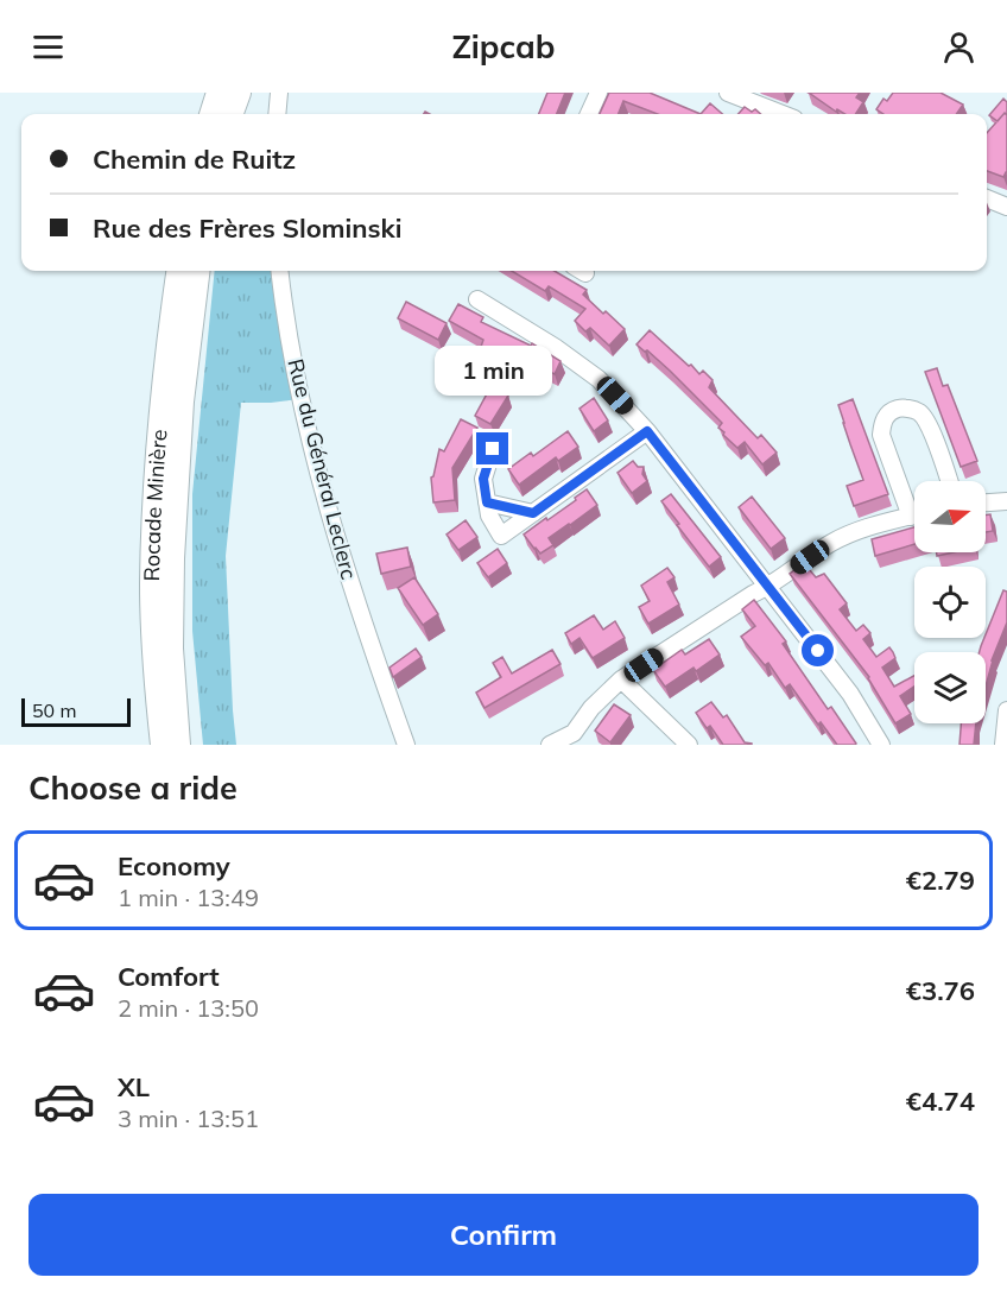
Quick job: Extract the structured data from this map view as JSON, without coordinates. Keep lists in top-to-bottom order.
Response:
{
  "streets": {
    "highway": ["Rocade Minière"],
    "street": ["Rue du Général Leclerc"]
  },
  "scale_bar": "50 m",
  "north": "right",
  "page": {
    "header": "Zipcab",
    "banner": ["Chemin de Ruitz", "Rue des Frères Slominski"],
    "bubble": "1 min",
    "scale": "50 m",
    "heading": "Choose a ride",
    "list": [
      {
        "name": "Economy",
        "note": "1 min · 13:49",
        "value": "€2.79"
      },
      {
        "name": "Comfort",
        "note": "2 min · 13:50",
        "value": "€3.76"
      },
      {
        "name": "XL",
        "note": "3 min · 13:51",
        "value": "€4.74"
      }
    ],
    "buttons": "Confirm"
  }
}
